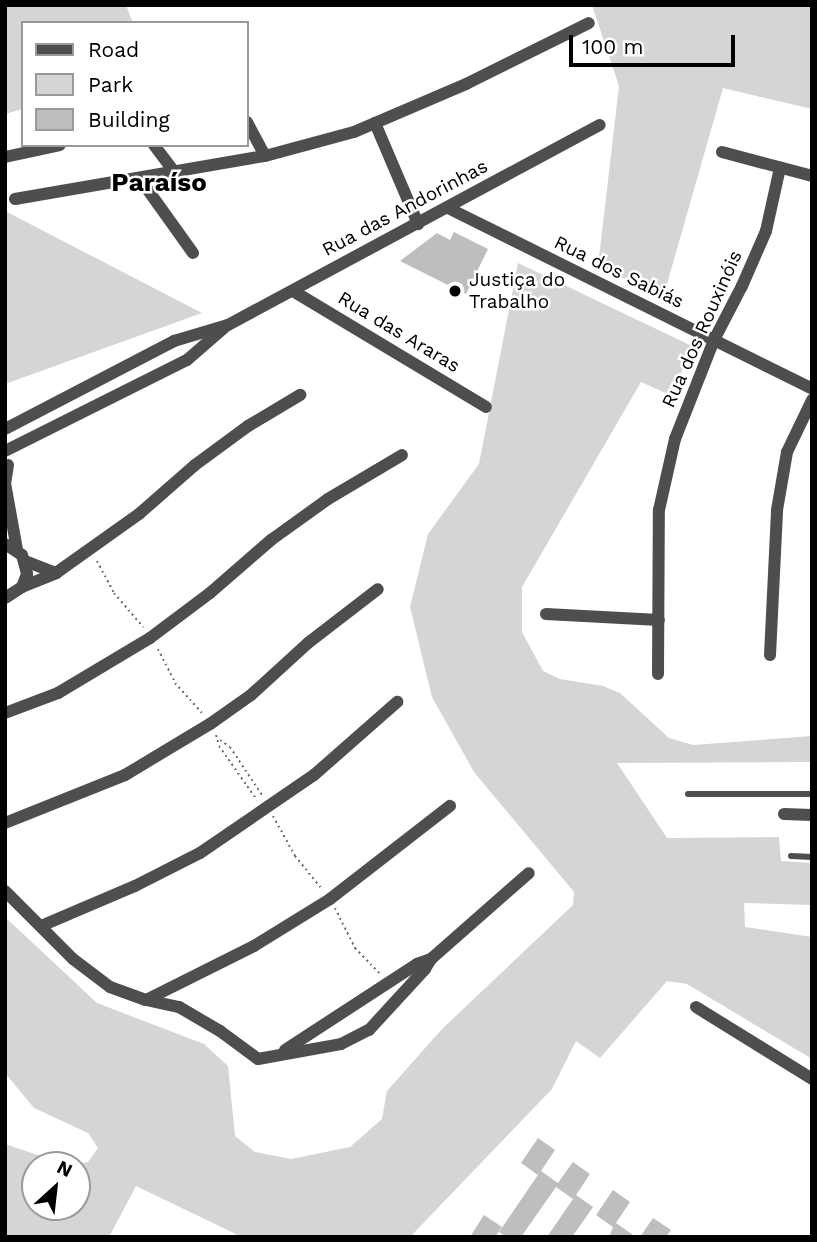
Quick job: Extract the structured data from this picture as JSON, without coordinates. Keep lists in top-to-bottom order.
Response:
{
  "streets": {
    "street": [
      "Rua das Andorinhas",
      "Rua dos Sabiás",
      "Rua dos Rouxinóis",
      "Rua das Araras"
    ]
  },
  "crossings": [
    ["Rua das Andorinhas", "Rua dos Sabiás"],
    ["Rua das Andorinhas", "Rua das Araras"],
    ["Rua dos Sabiás", "Rua dos Rouxinóis"]
  ],
  "districts": ["Paraíso"],
  "places": ["Justiça do Trabalho"],
  "legend": ["Road", "Park", "Building"],
  "scale_bar": "100 m",
  "north": "top right"
}
